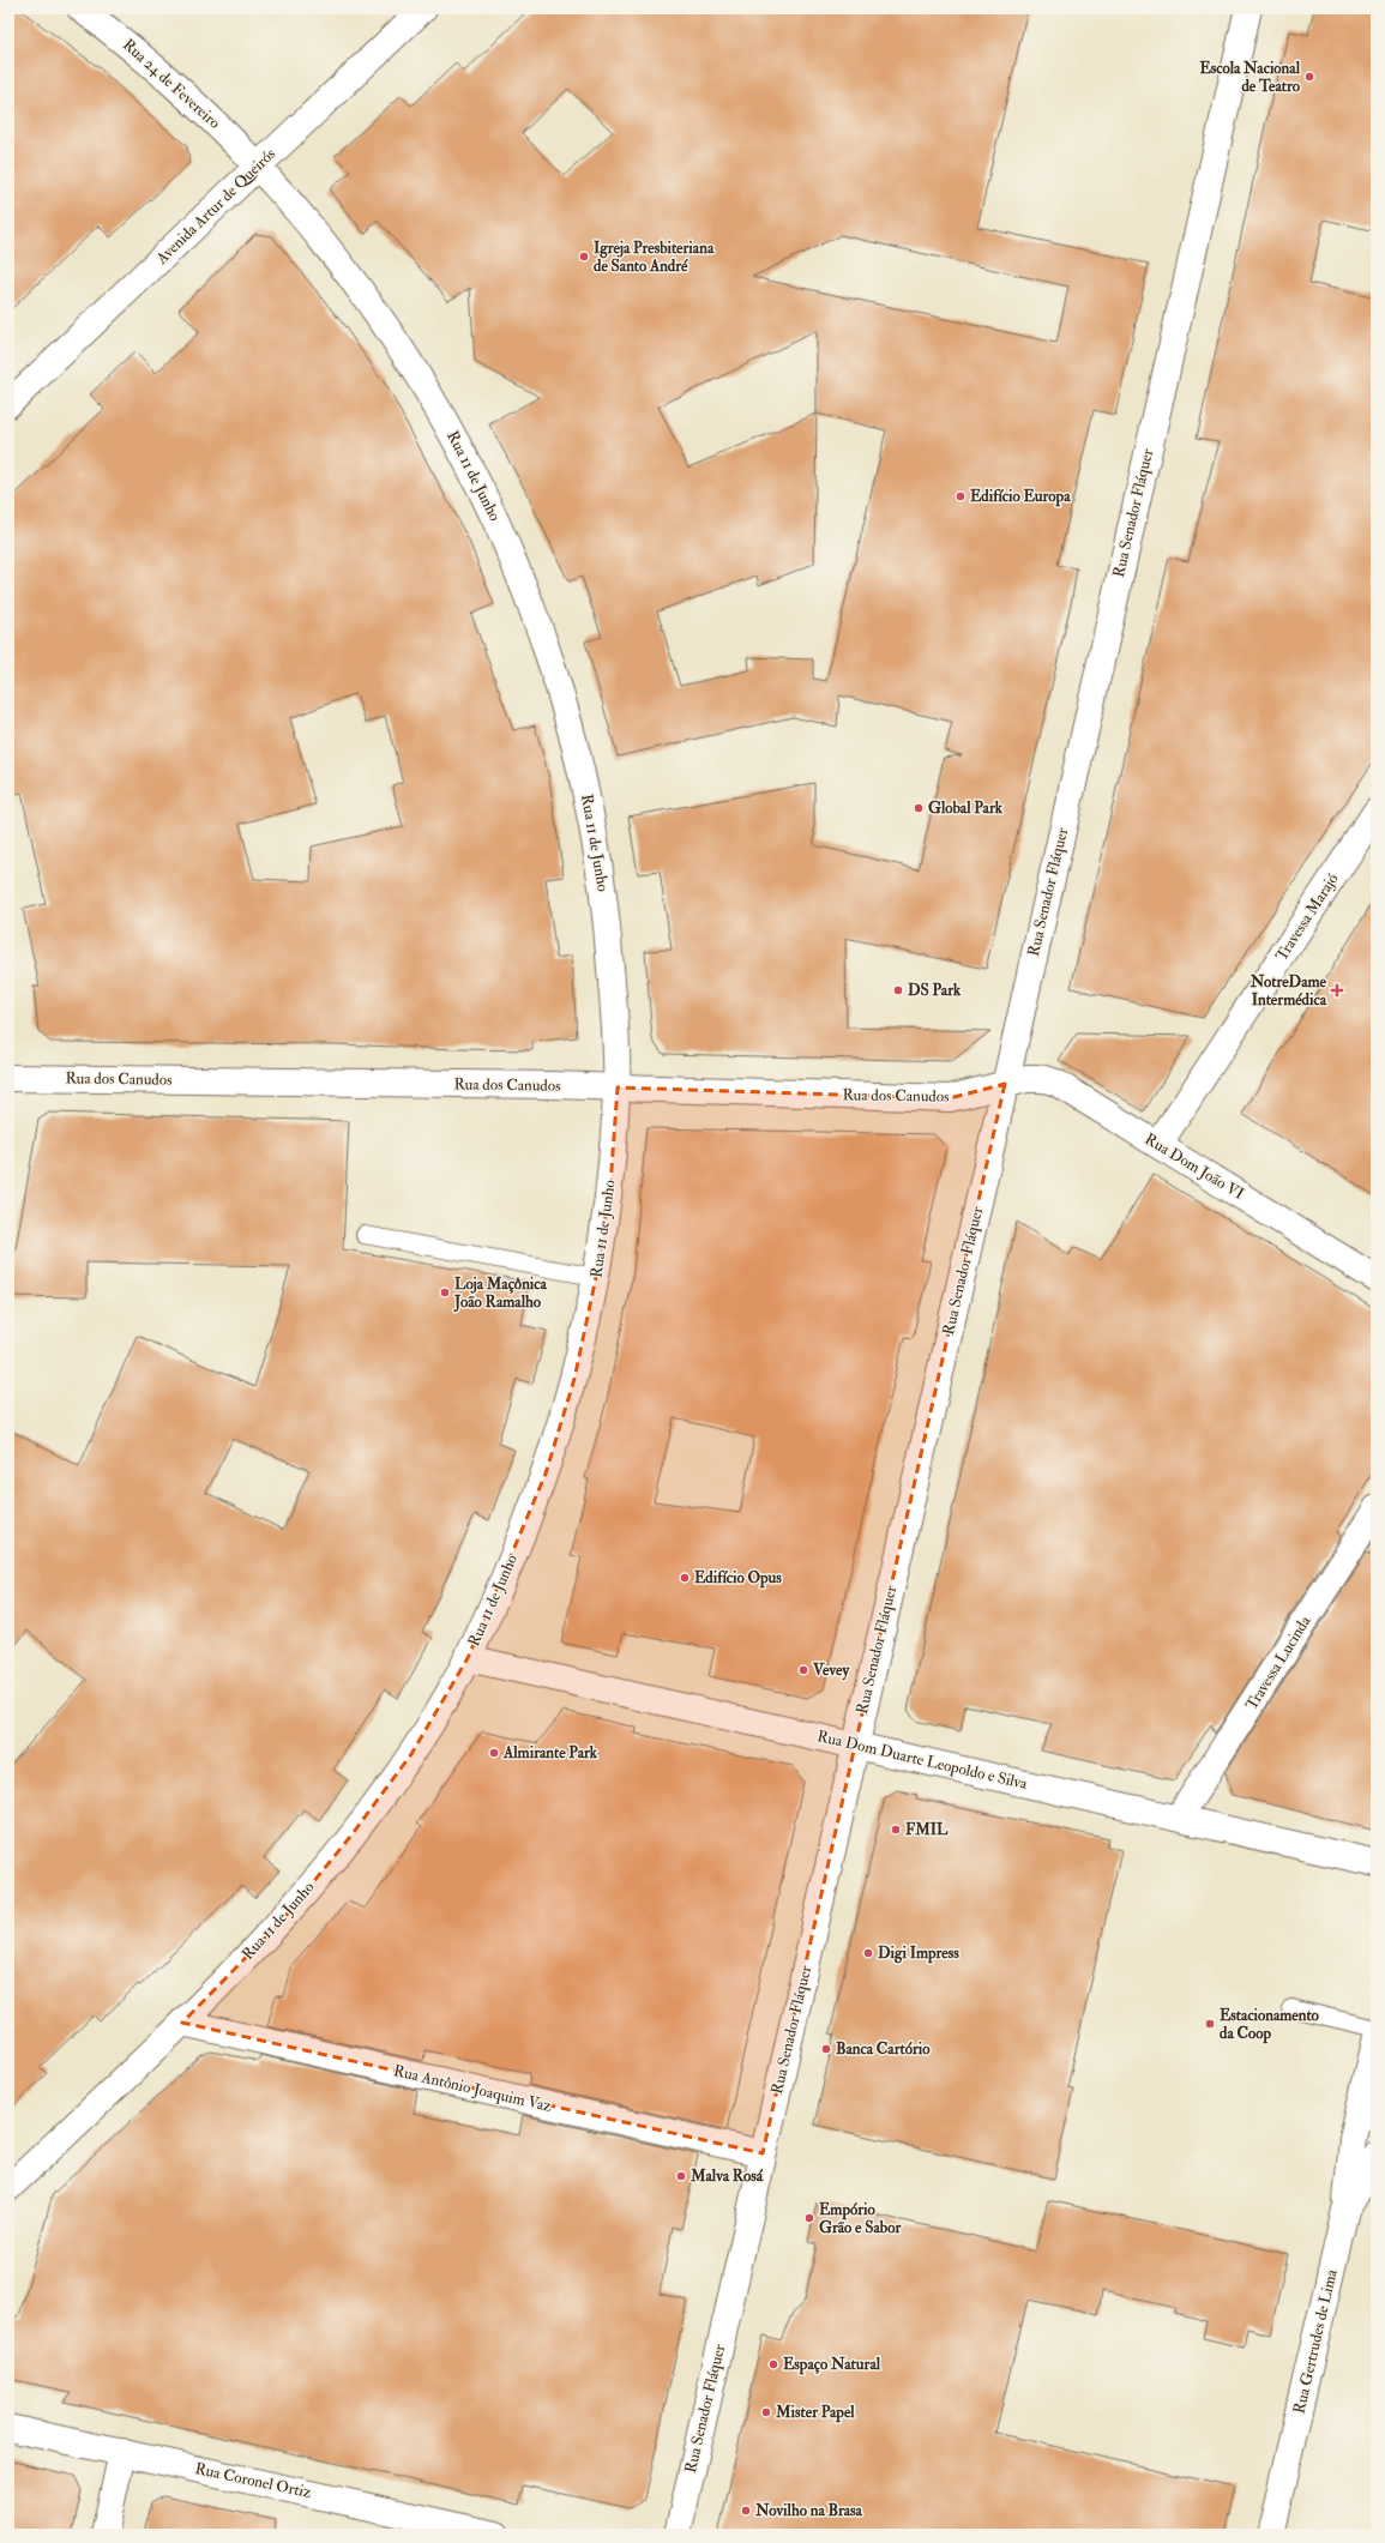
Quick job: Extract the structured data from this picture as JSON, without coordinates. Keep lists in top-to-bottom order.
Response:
{
  "streets": {
    "street": [
      "Rua 24 de Fevereiro",
      "Avenida Artur de Queirós",
      "Rua 11 de Junho",
      "Rua Senador Fláquer",
      "Travessa Marajó",
      "Rua dos Canudos",
      "Rua Dom João VI",
      "Travessa Lucinda",
      "Rua Dom Duarte Leopoldo e Silva",
      "Rua Antônio Joaquim Vaz",
      "Rua Gertrudes de Lima",
      "Rua Coronel Ortiz"
    ]
  },
  "crossings": [
    ["Rua 24 de Fevereiro", "Avenida Artur de Queirós"],
    ["Rua 24 de Fevereiro", "Rua 11 de Junho"],
    ["Avenida Artur de Queirós", "Rua 11 de Junho"],
    ["Rua 11 de Junho", "Rua dos Canudos"],
    ["Rua 11 de Junho", "Rua Dom Duarte Leopoldo e Silva"],
    ["Rua 11 de Junho", "Rua Antônio Joaquim Vaz"],
    ["Rua Senador Fláquer", "Rua dos Canudos"],
    ["Rua Senador Fláquer", "Rua Dom João VI"],
    ["Rua Senador Fláquer", "Rua Dom Duarte Leopoldo e Silva"],
    ["Rua Senador Fláquer", "Rua Antônio Joaquim Vaz"],
    ["Travessa Marajó", "Rua Dom João VI"],
    ["Rua dos Canudos", "Rua Dom João VI"],
    ["Travessa Lucinda", "Rua Dom Duarte Leopoldo e Silva"]
  ],
  "places": {
    "other": [
      "Escola Nacional de Teatro",
      "Igreja Presbiteriana de Santo André",
      "Edifício Europa",
      "Global Park",
      "DS Park",
      "Loja Maçônica João Ramalho",
      "Edifício Opus",
      "Vevey",
      "Almirante Park",
      "FMIL",
      "Digi Impress",
      "Estacionamento da Coop",
      "Banca Cartório",
      "Malva Rosá",
      "Empório Grão e Sabor",
      "Espaço Natural",
      "Mister Papel",
      "Novilho na Brasa"
    ],
    "health": ["NotreDame Intermédica"]
  }
}
